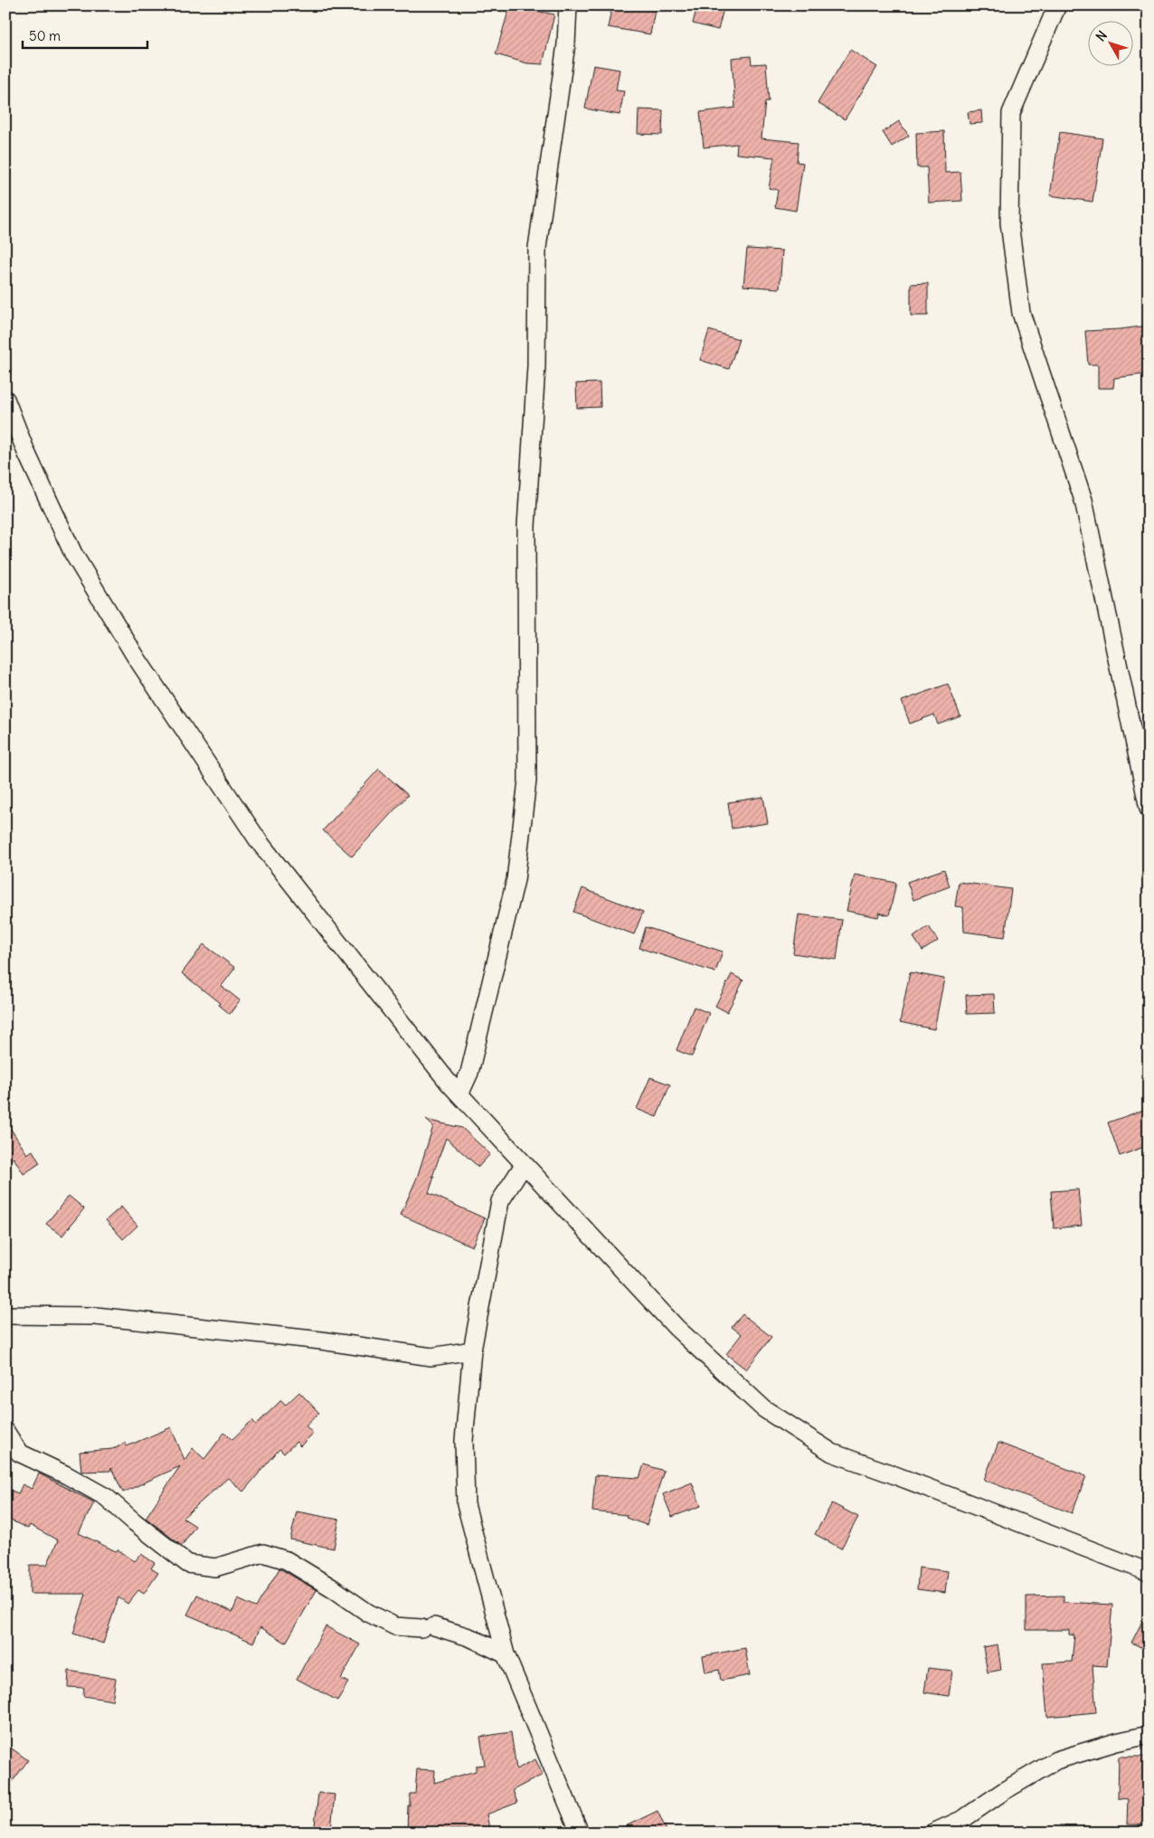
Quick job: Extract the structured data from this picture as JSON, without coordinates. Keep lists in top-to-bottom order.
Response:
{
  "scale_bar": "50 m",
  "north": "top left"
}
